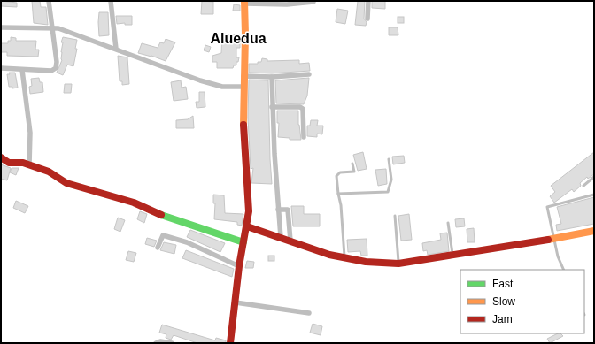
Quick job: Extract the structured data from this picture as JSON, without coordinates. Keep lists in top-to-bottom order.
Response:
{
  "districts": ["Aluedua"],
  "legend": ["Fast", "Slow", "Jam"]
}
